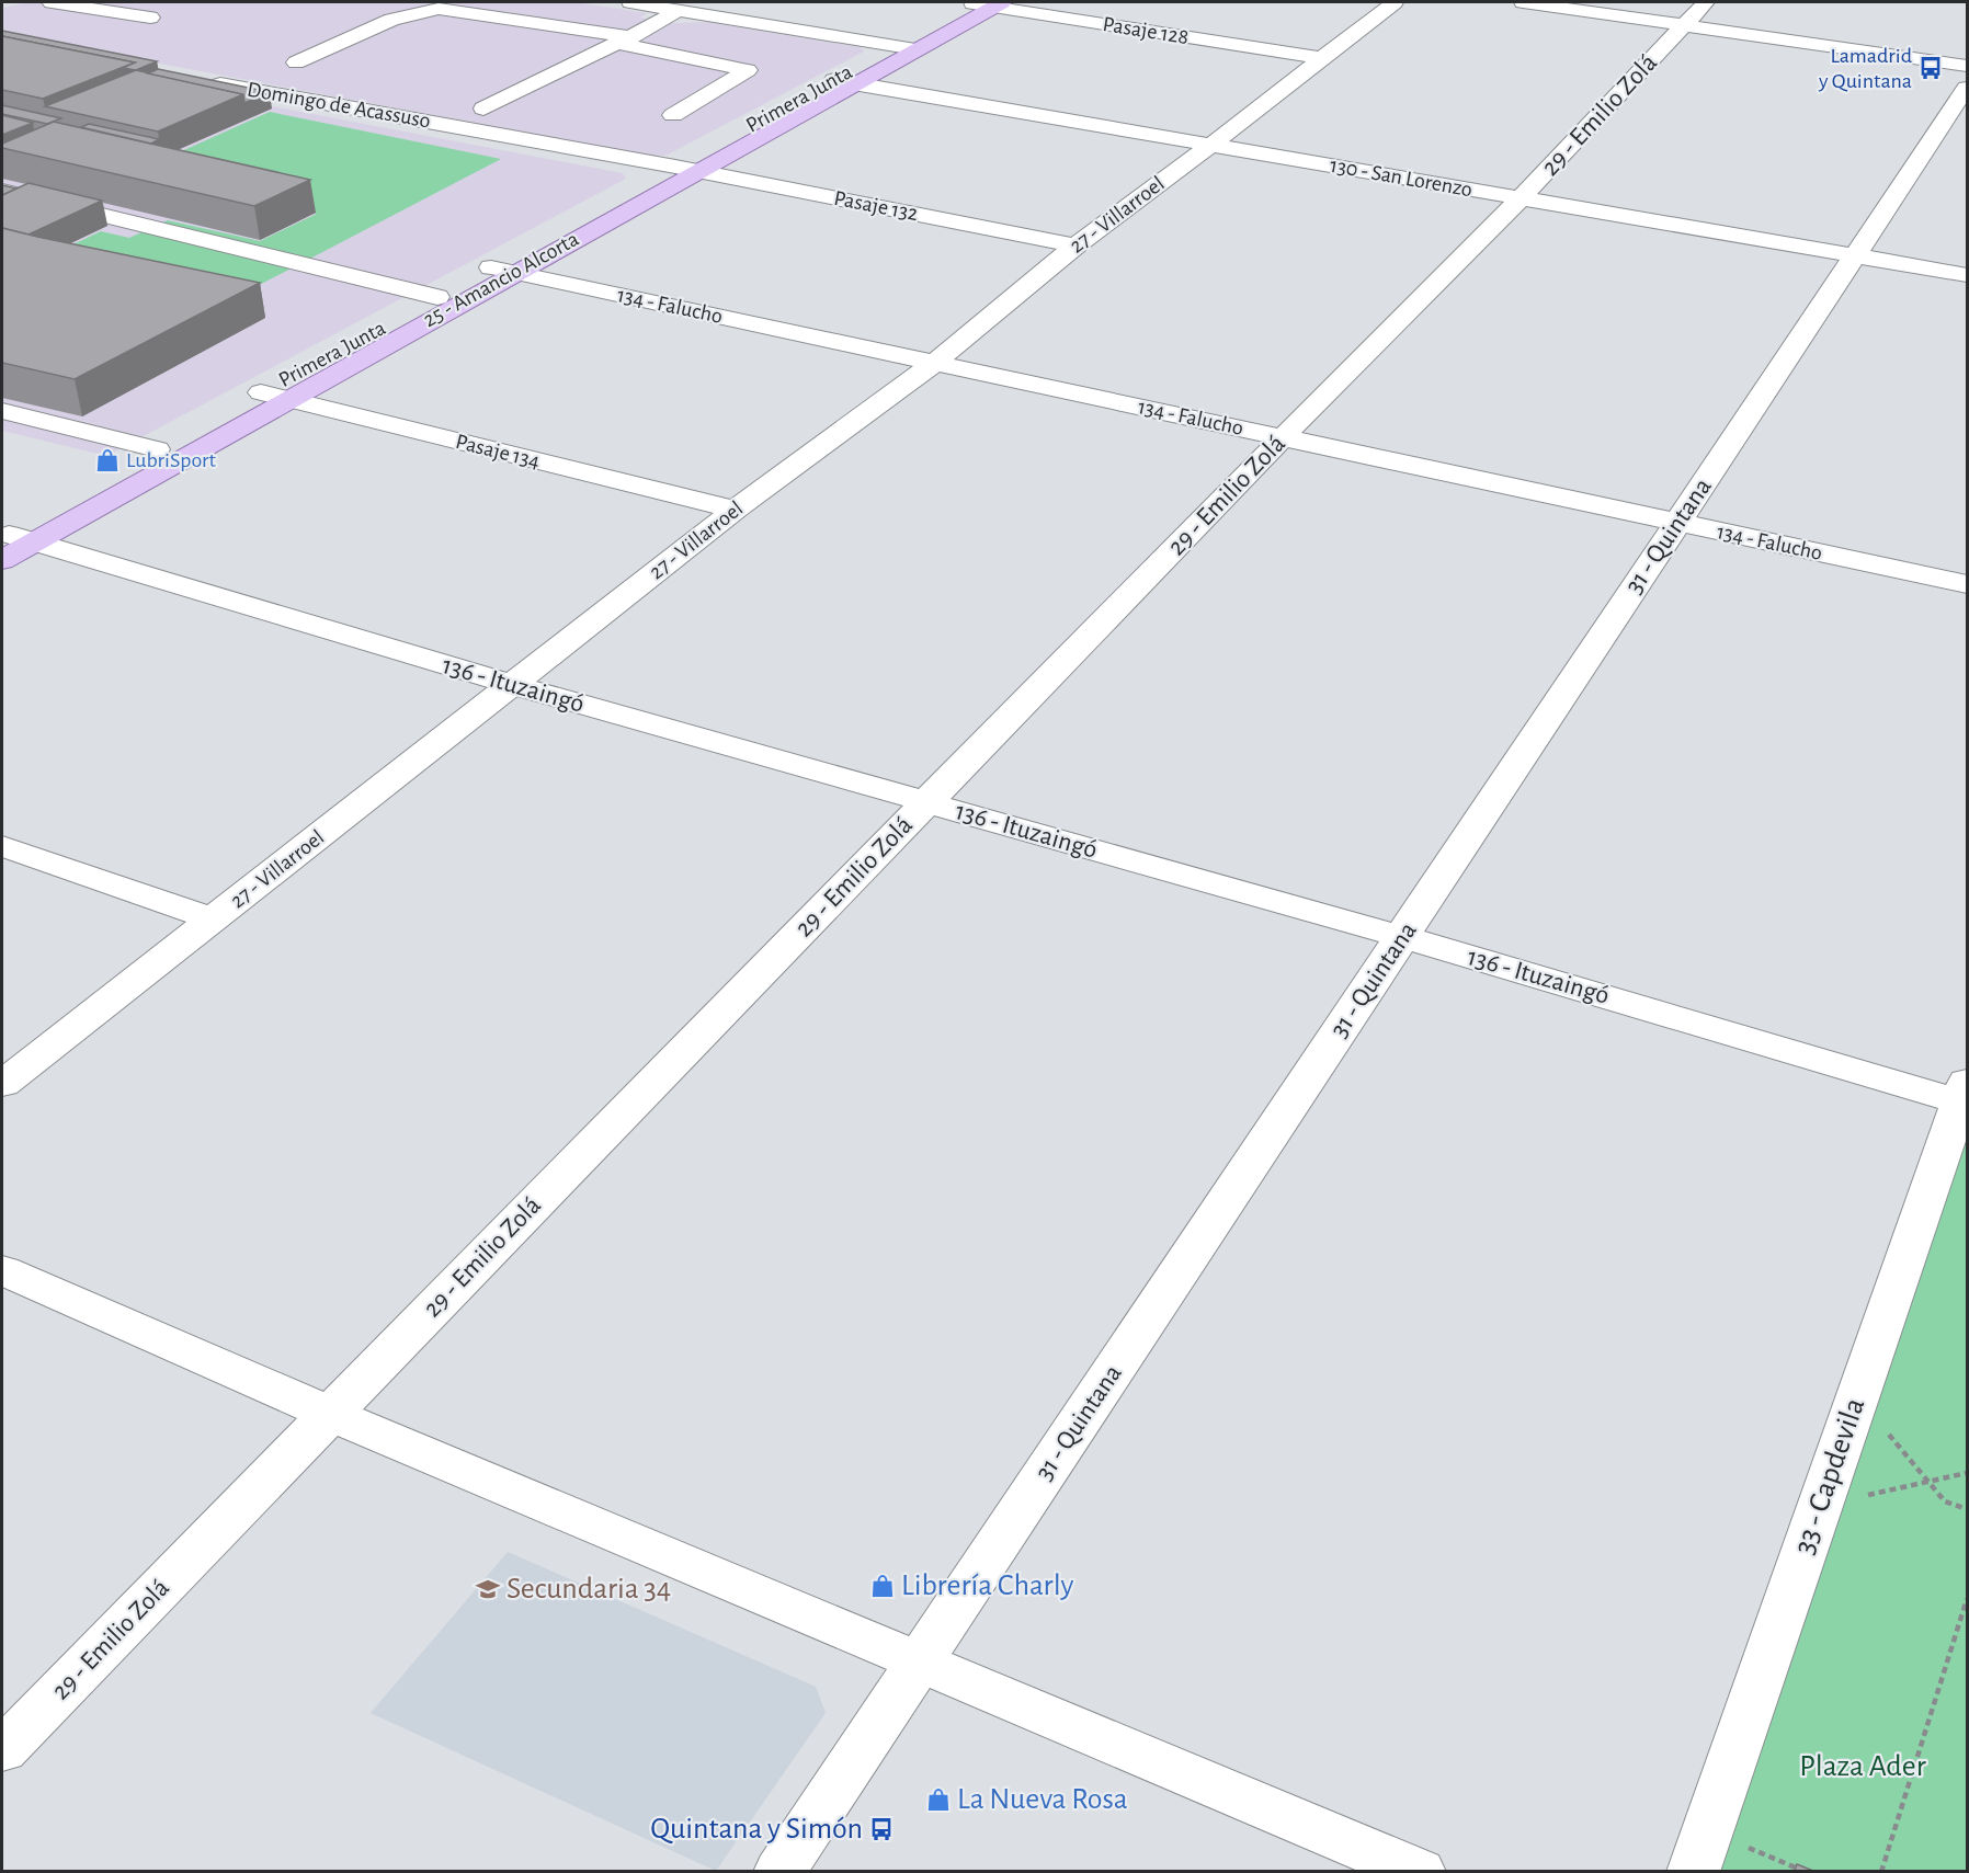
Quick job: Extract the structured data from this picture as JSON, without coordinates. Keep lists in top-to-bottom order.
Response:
{
  "streets": {
    "main road": ["Primera Junta", "25 - Amancio Alcorta"],
    "street": [
      "Pasaje 128",
      "Domingo de Acassuso",
      "29 - Emilio Zolá",
      "130 - San Lorenzo",
      "Pasaje 132",
      "27 - Villarroel",
      "134 - Falucho",
      "Pasaje 134",
      "31 - Quintana",
      "136 - Ituzaingó",
      "33 - Capdevila"
    ]
  },
  "crossings": [
    ["Pasaje 128", "27 - Villarroel"],
    ["Primera Junta", "Domingo de Acassuso"],
    ["Primera Junta", "Pasaje 132"],
    ["Primera Junta", "25 - Amancio Alcorta"],
    ["Primera Junta", "134 - Falucho"],
    ["Primera Junta", "Pasaje 134"],
    ["Primera Junta", "136 - Ituzaingó"],
    ["Domingo de Acassuso", "Pasaje 132"],
    ["29 - Emilio Zolá", "130 - San Lorenzo"],
    ["29 - Emilio Zolá", "134 - Falucho"],
    ["29 - Emilio Zolá", "136 - Ituzaingó"],
    ["130 - San Lorenzo", "27 - Villarroel"],
    ["130 - San Lorenzo", "31 - Quintana"],
    ["Pasaje 132", "27 - Villarroel"],
    ["27 - Villarroel", "134 - Falucho"],
    ["27 - Villarroel", "Pasaje 134"],
    ["27 - Villarroel", "136 - Ituzaingó"],
    ["25 - Amancio Alcorta", "134 - Falucho"],
    ["25 - Amancio Alcorta", "Pasaje 134"],
    ["25 - Amancio Alcorta", "136 - Ituzaingó"],
    ["134 - Falucho", "31 - Quintana"],
    ["31 - Quintana", "136 - Ituzaingó"],
    ["136 - Ituzaingó", "33 - Capdevila"]
  ],
  "parks": ["Plaza Ader"],
  "places": {
    "bus stop": ["Lamadrid y Quintana", "Quintana y Simón"],
    "shop": ["LubriSport", "Librería Charly", "La Nueva Rosa"],
    "school or university": ["Secundaria 34"]
  }
}
